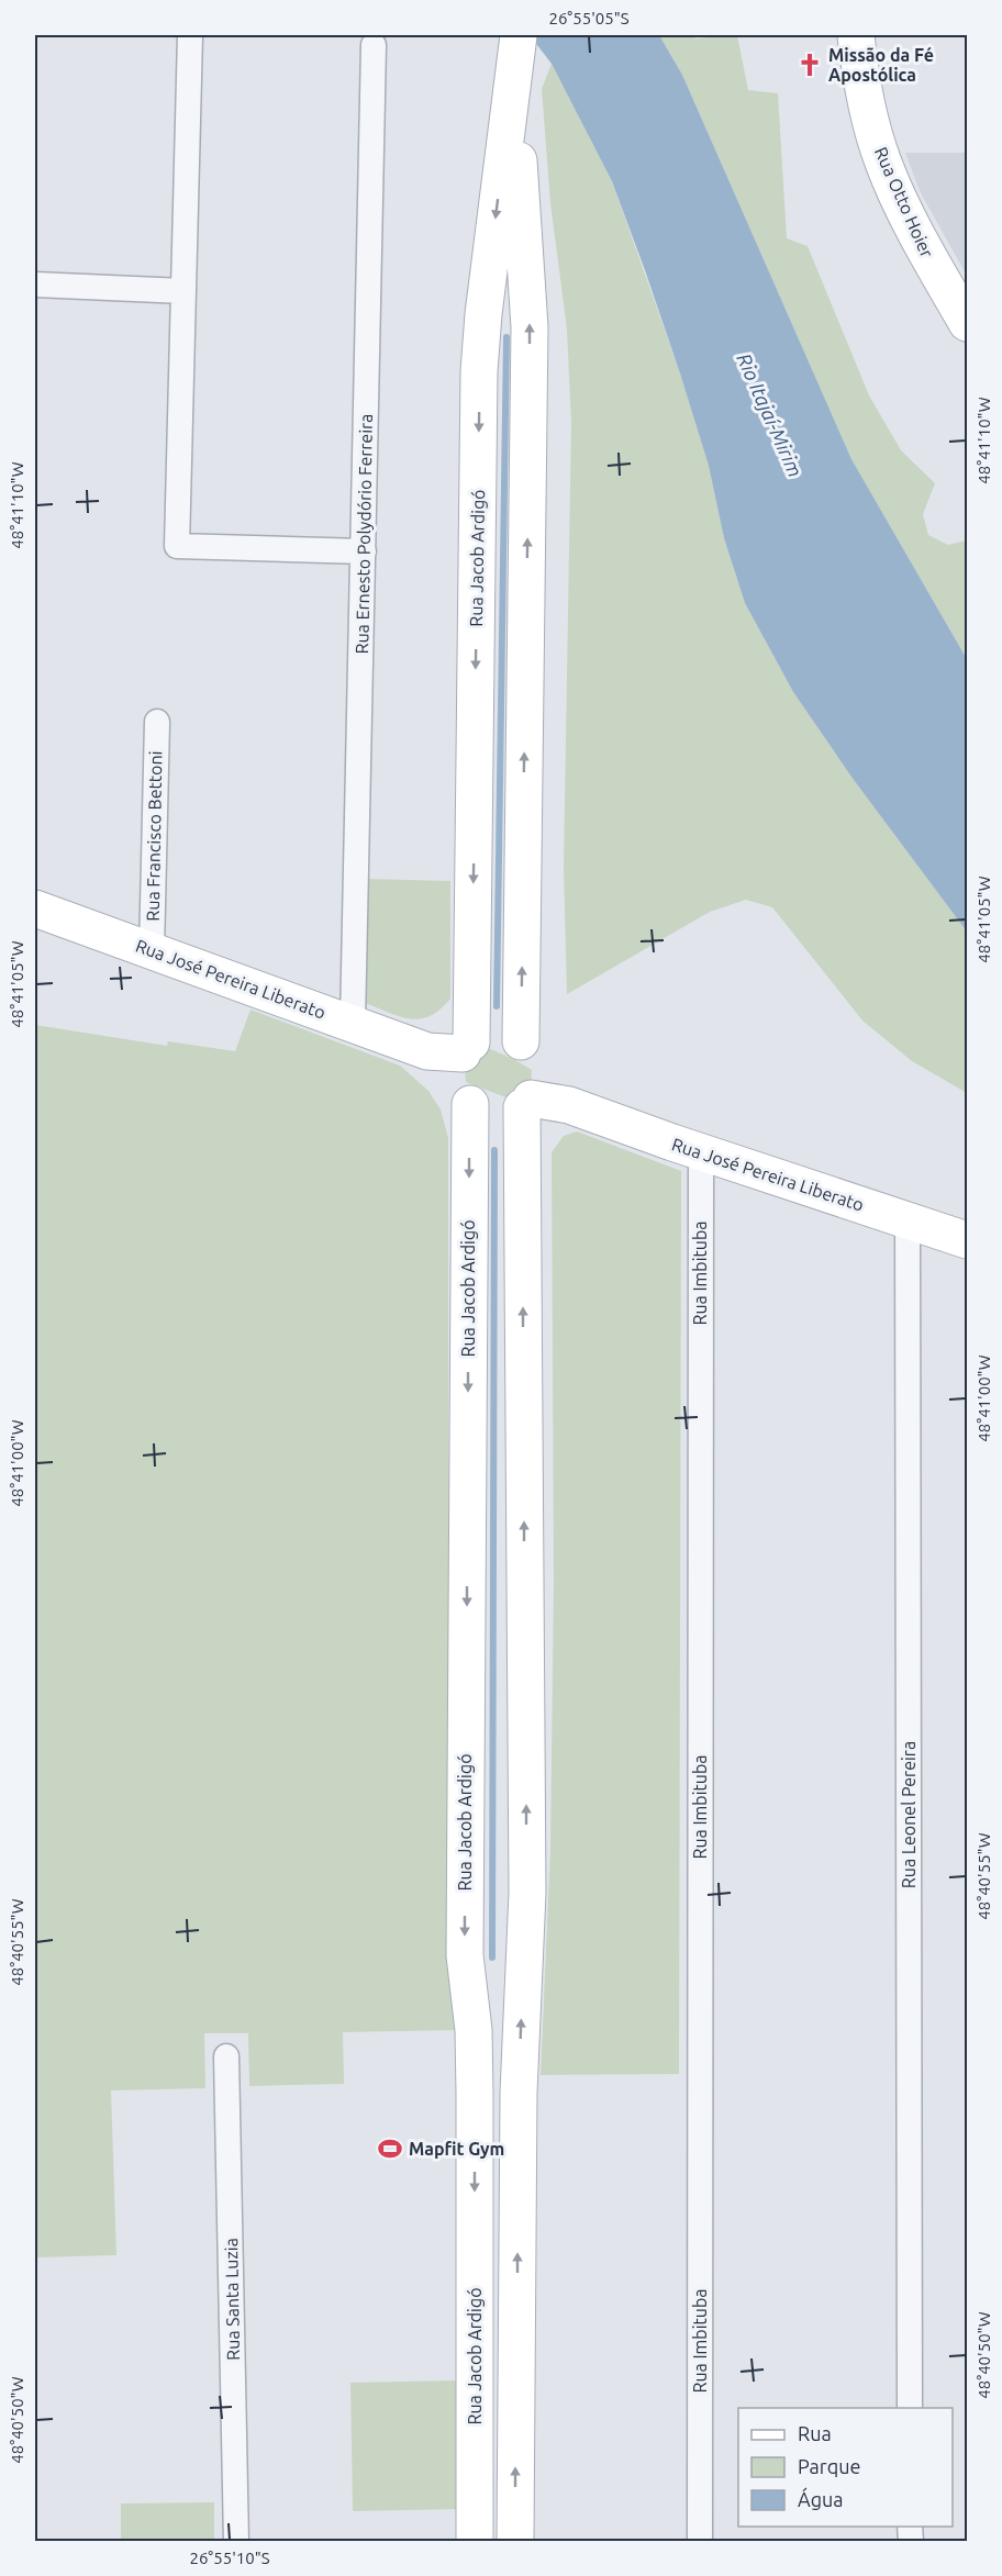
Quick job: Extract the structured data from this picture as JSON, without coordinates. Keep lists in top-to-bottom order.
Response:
{
  "streets": {
    "main road": ["Rua Otto Hoier", "Rua Jacob Ardigó", "Rua José Pereira Liberato"],
    "street": [
      "Rua Ernesto Polydório Ferreira",
      "Rua Francisco Bettoni",
      "Rua Imbituba",
      "Rua Leonel Pereira",
      "Rua Santa Luzia"
    ]
  },
  "crossings": [
    ["Rua Ernesto Polydório Ferreira", "Rua José Pereira Liberato"],
    ["Rua Jacob Ardigó", "Rua José Pereira Liberato"],
    ["Rua Francisco Bettoni", "Rua José Pereira Liberato"],
    ["Rua José Pereira Liberato", "Rua Imbituba"],
    ["Rua José Pereira Liberato", "Rua Leonel Pereira"]
  ],
  "water": ["Rio Itajaí-Mirim"],
  "places": {
    "church": ["Missão da Fé Apostólica"],
    "sports": ["Mapfit Gym"]
  },
  "legend": ["Rua", "Parque", "Água"],
  "coordinates": [
    "26°55'05\"S",
    "48°41'10\"W",
    "48°41'05\"W",
    "48°41'00\"W",
    "48°40'55\"W",
    "48°40'50\"W",
    "26°55'10\"S"
  ]
}
